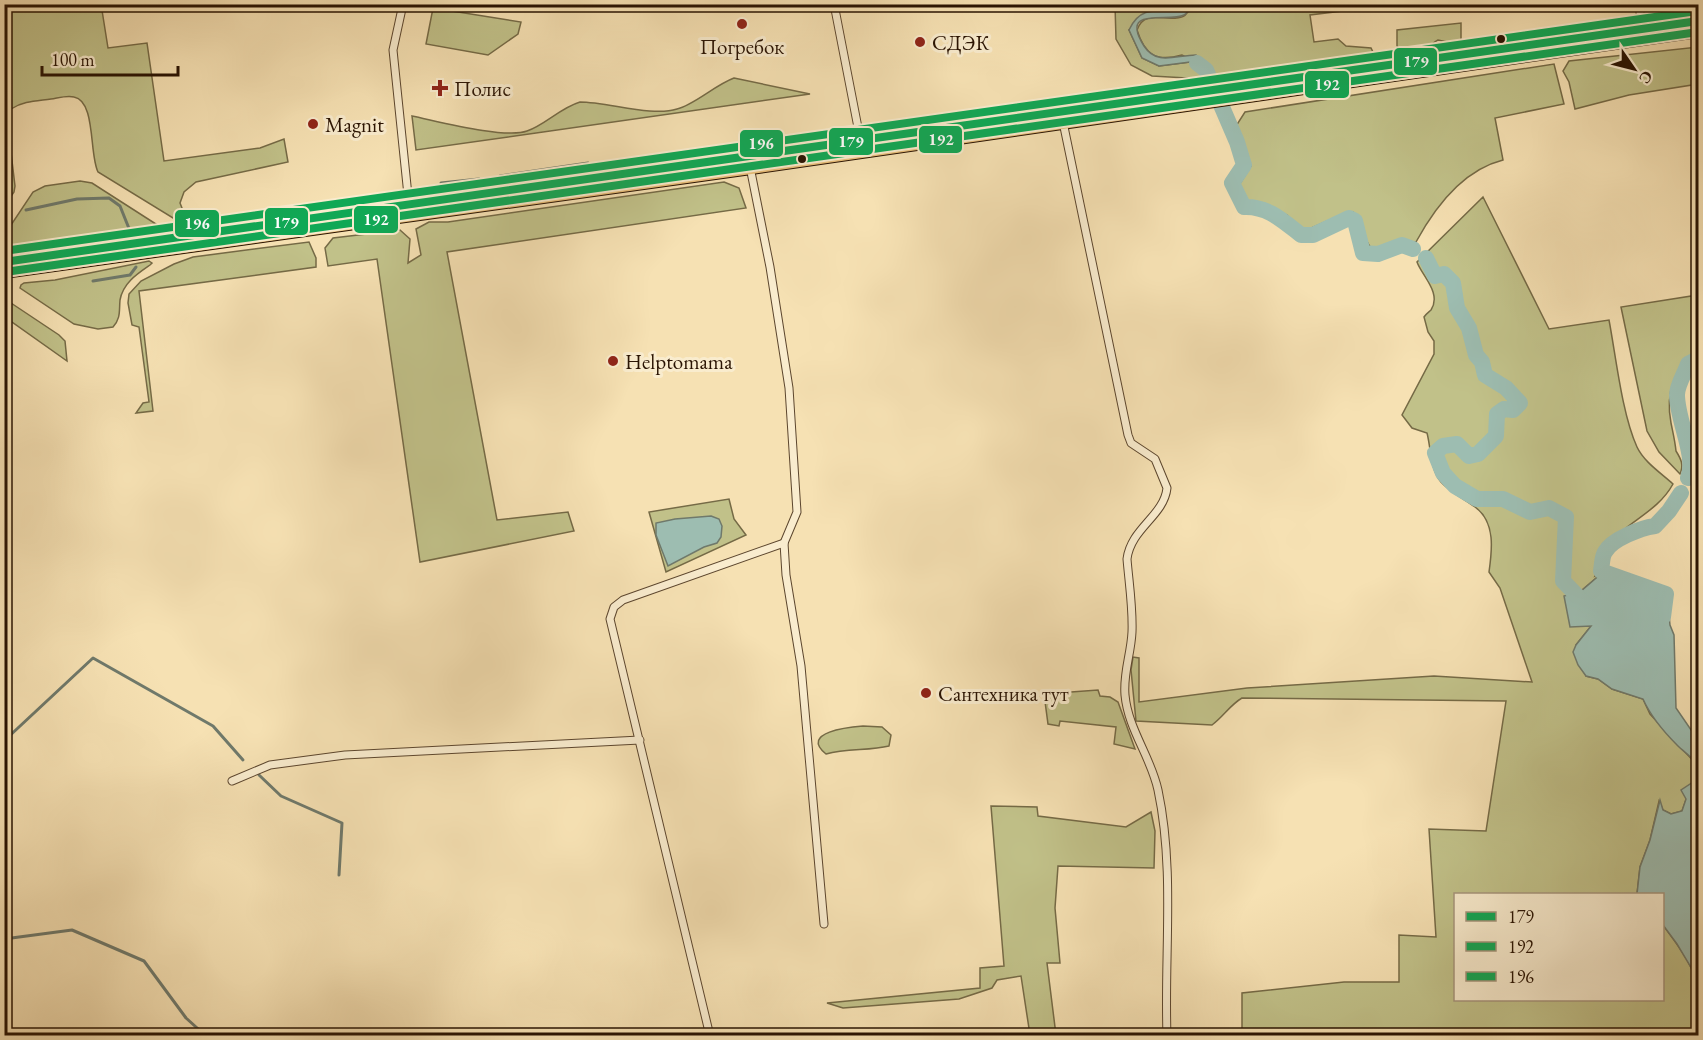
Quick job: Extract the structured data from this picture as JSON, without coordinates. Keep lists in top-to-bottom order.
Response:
{
  "places": {
    "other": [
      "Погребок",
      "СДЭК",
      "Magnit",
      "Helptomama",
      "Сантехника тут"
    ],
    "health": ["Полис"]
  },
  "lines": ["transit line 196", "transit line 179", "transit line 192"],
  "legend": ["179", "192", "196"],
  "scale_bar": "100 m",
  "north": "bottom right"
}
